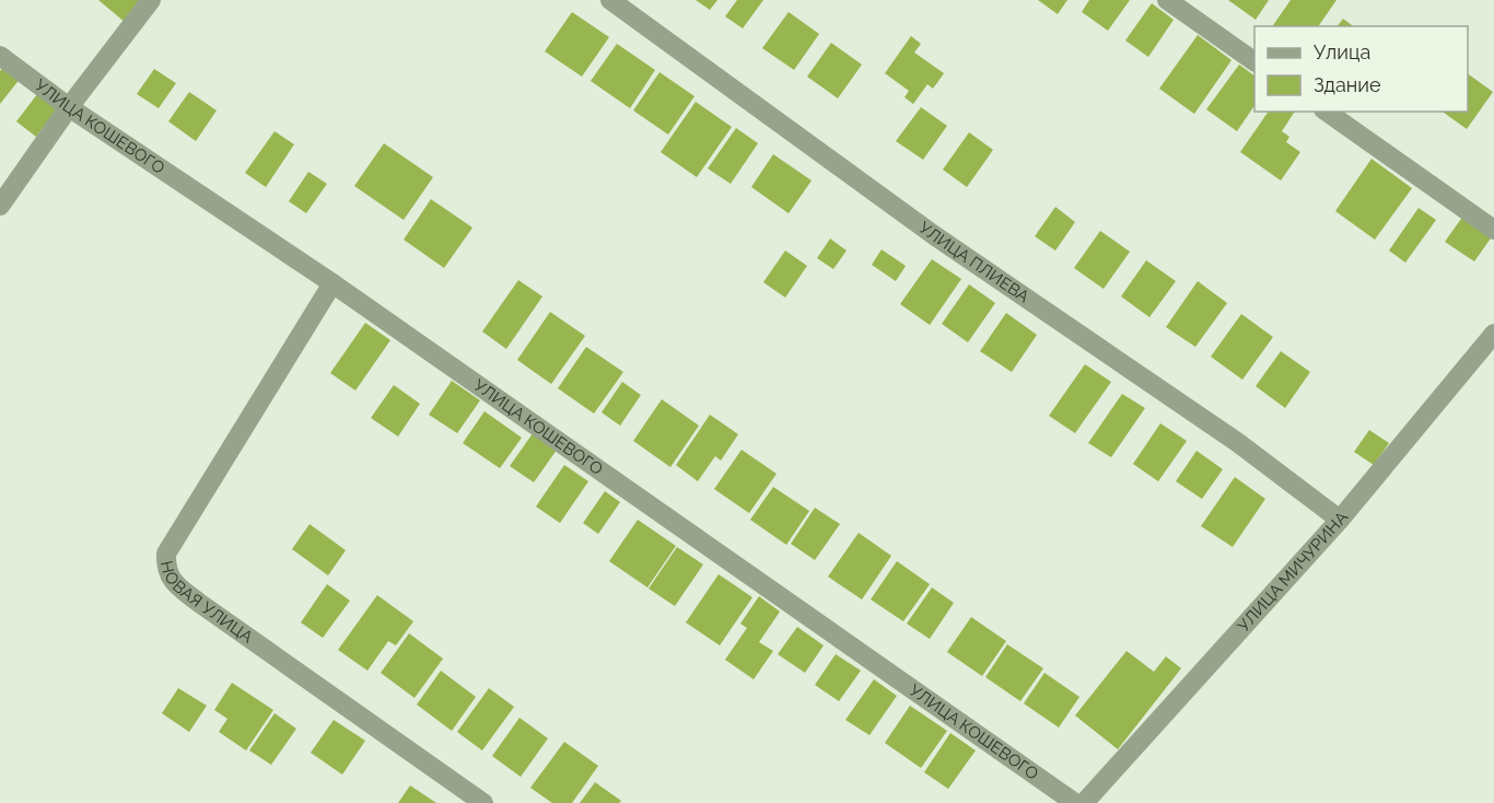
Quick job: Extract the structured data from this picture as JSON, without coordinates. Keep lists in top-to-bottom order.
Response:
{
  "streets": {
    "street": [
      "УЛИЦА КОШЕВОГО",
      "УЛИЦА ПЛИЕВА",
      "УЛИЦА МИЧУРИНА",
      "НОВАЯ УЛИЦА"
    ]
  },
  "crossings": [
    ["УЛИЦА КОШЕВОГО", "НОВАЯ УЛИЦА"],
    ["УЛИЦА ПЛИЕВА", "УЛИЦА МИЧУРИНА"]
  ],
  "legend": ["Улица", "Здание"]
}
